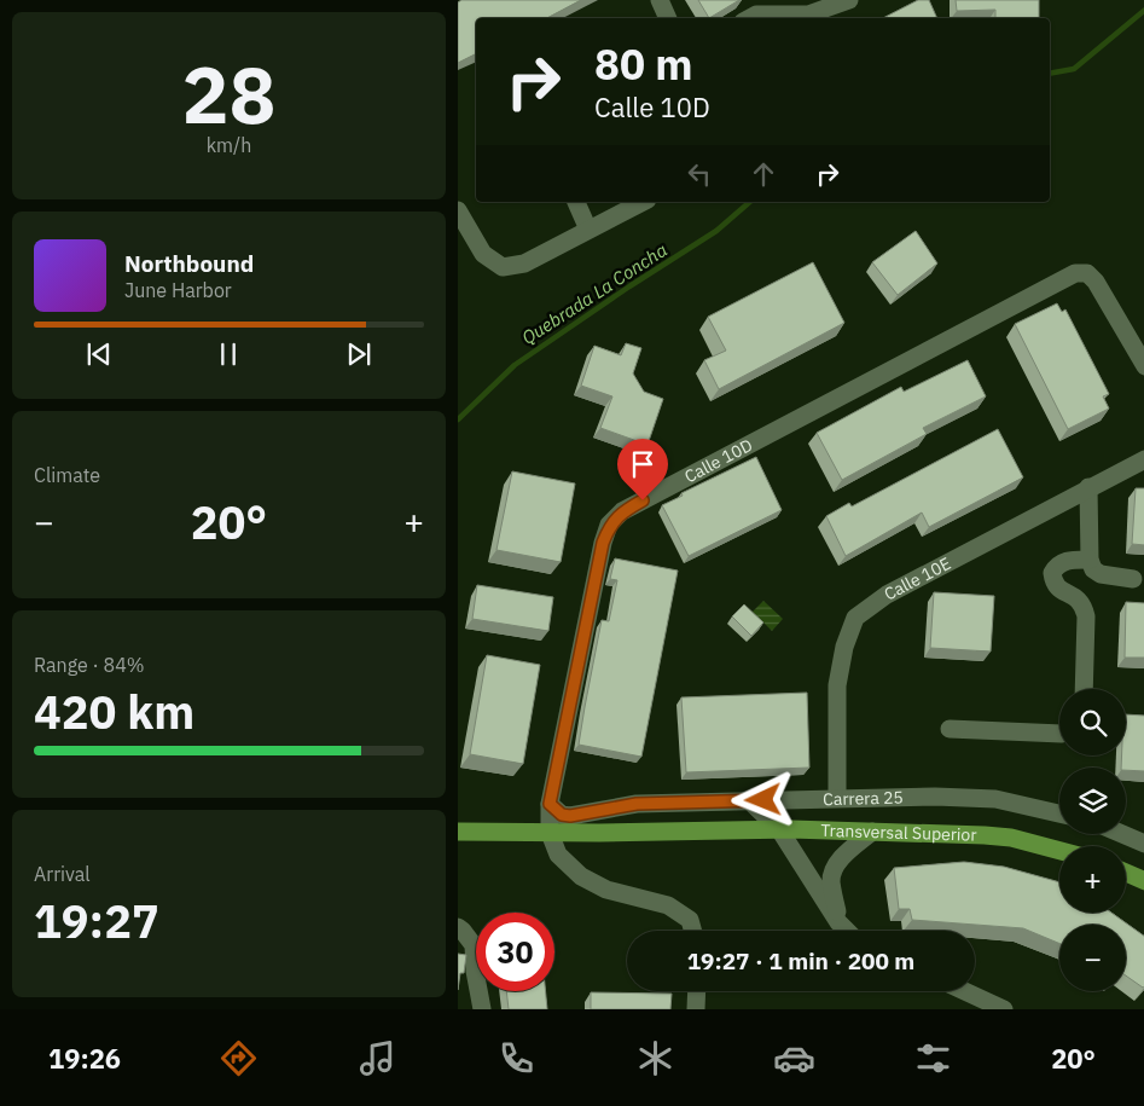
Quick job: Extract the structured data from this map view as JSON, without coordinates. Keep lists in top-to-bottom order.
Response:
{
  "streets": {
    "main road": ["Transversal Superior"],
    "street": ["Calle 10D", "Calle 10E", "Carrera 25"]
  },
  "crossings": [
    ["Calle 10D", "Carrera 25"],
    ["Calle 10D", "Transversal Superior"],
    ["Calle 10E", "Carrera 25"]
  ],
  "water": ["Quebrada La Concha"],
  "page": {
    "tile": [
      ["28", "km/h"],
      "Climate",
      ["Range · 84%", "420 km"],
      ["Arrival", "19:27"]
    ],
    "turn": ["80 m", "Calle 10D"],
    "song": ["Northbound", "June Harbor"],
    "heat": ["−", "20°", "+"],
    "map_buttons": ["+", "−"],
    "limit": "30",
    "trip": "19:27 · 1 min · 200 m",
    "tabs": ["19:26", "20°"]
  }
}
